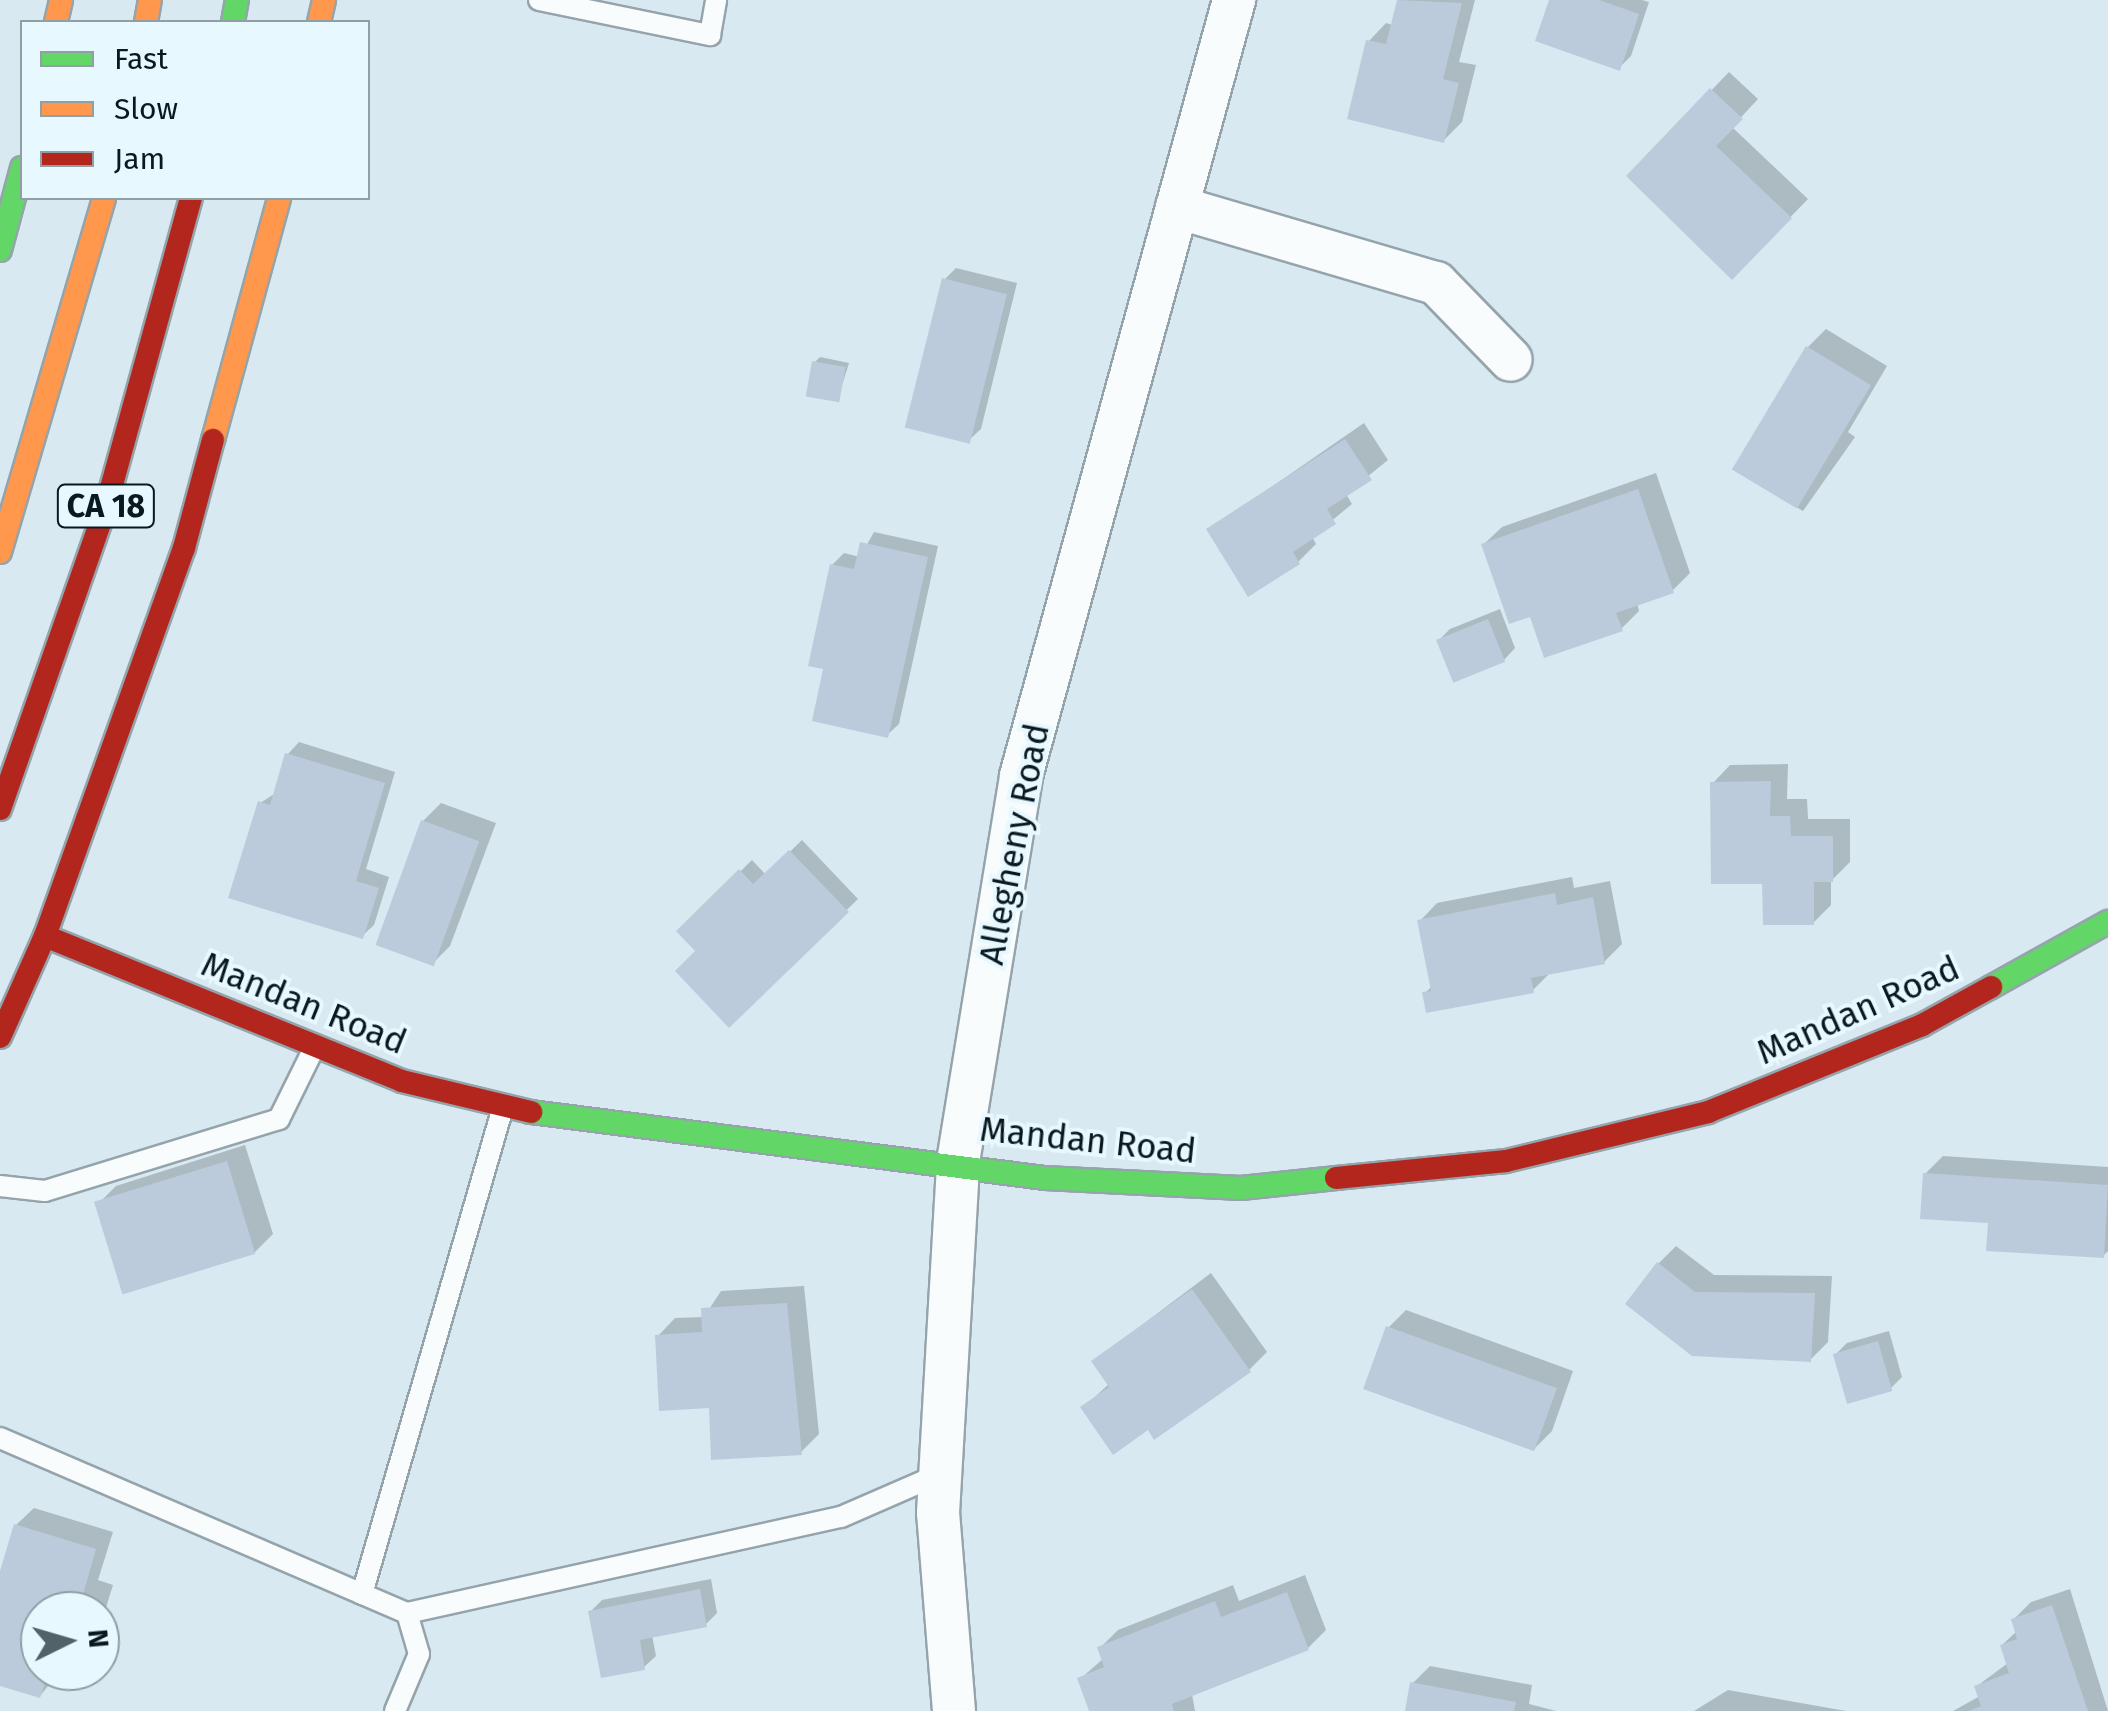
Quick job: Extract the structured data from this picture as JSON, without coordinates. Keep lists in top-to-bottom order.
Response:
{
  "streets": {
    "street": ["CA 18", "Allegheny Road", "Mandan Road"]
  },
  "crossings": [
    ["Allegheny Road", "Mandan Road"]
  ],
  "legend": ["Fast", "Slow", "Jam"],
  "north": "right"
}
